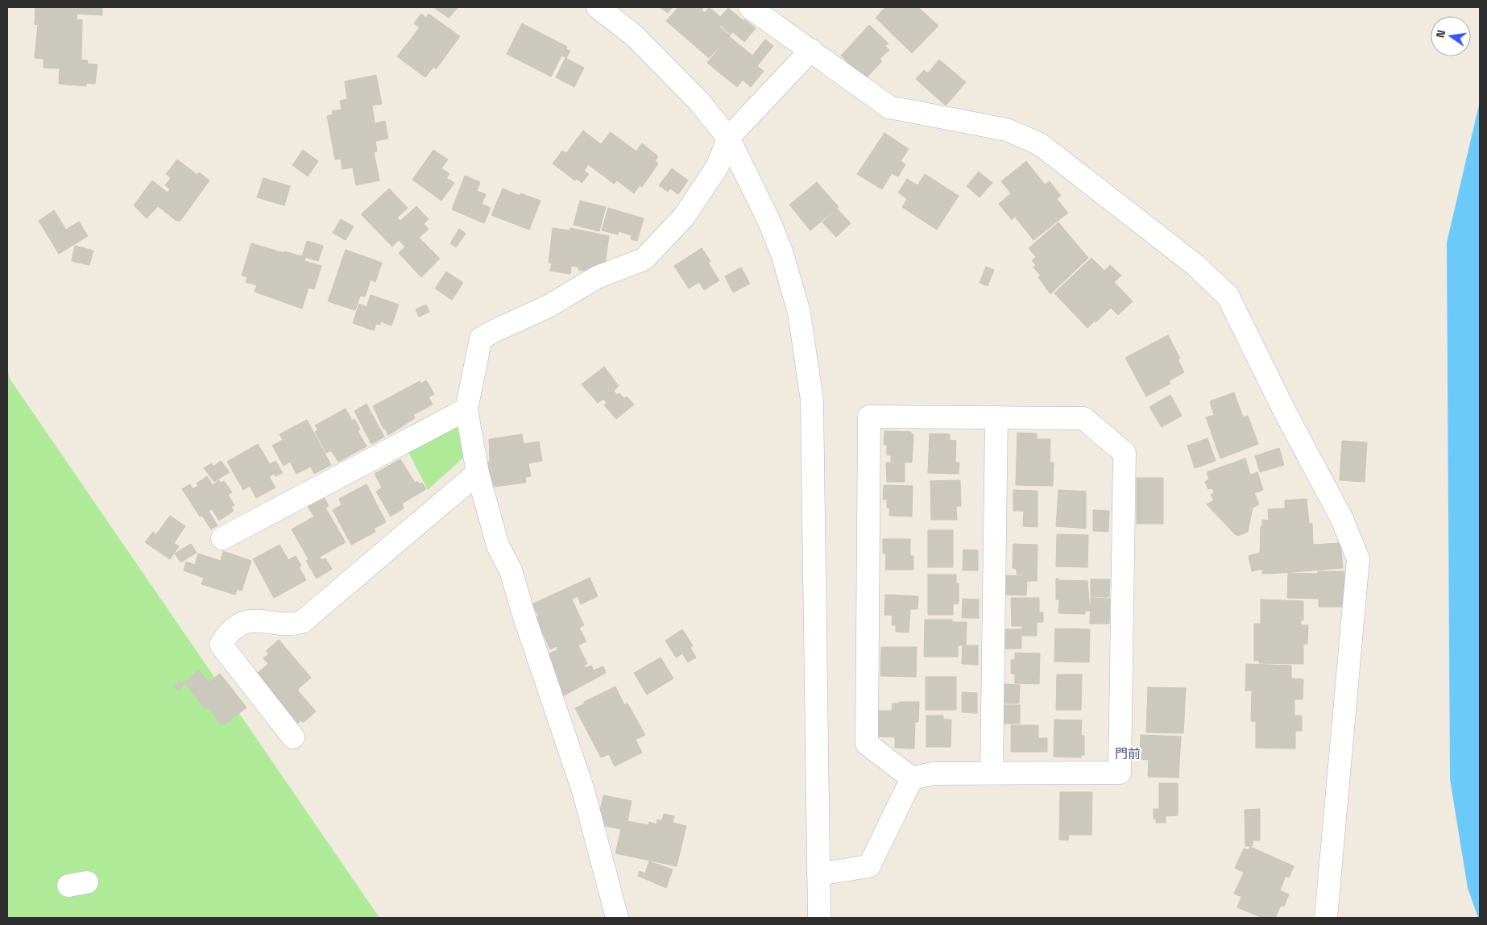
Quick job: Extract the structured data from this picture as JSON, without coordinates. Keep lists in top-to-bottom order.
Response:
{
  "districts": ["門前"],
  "north": "left"
}
